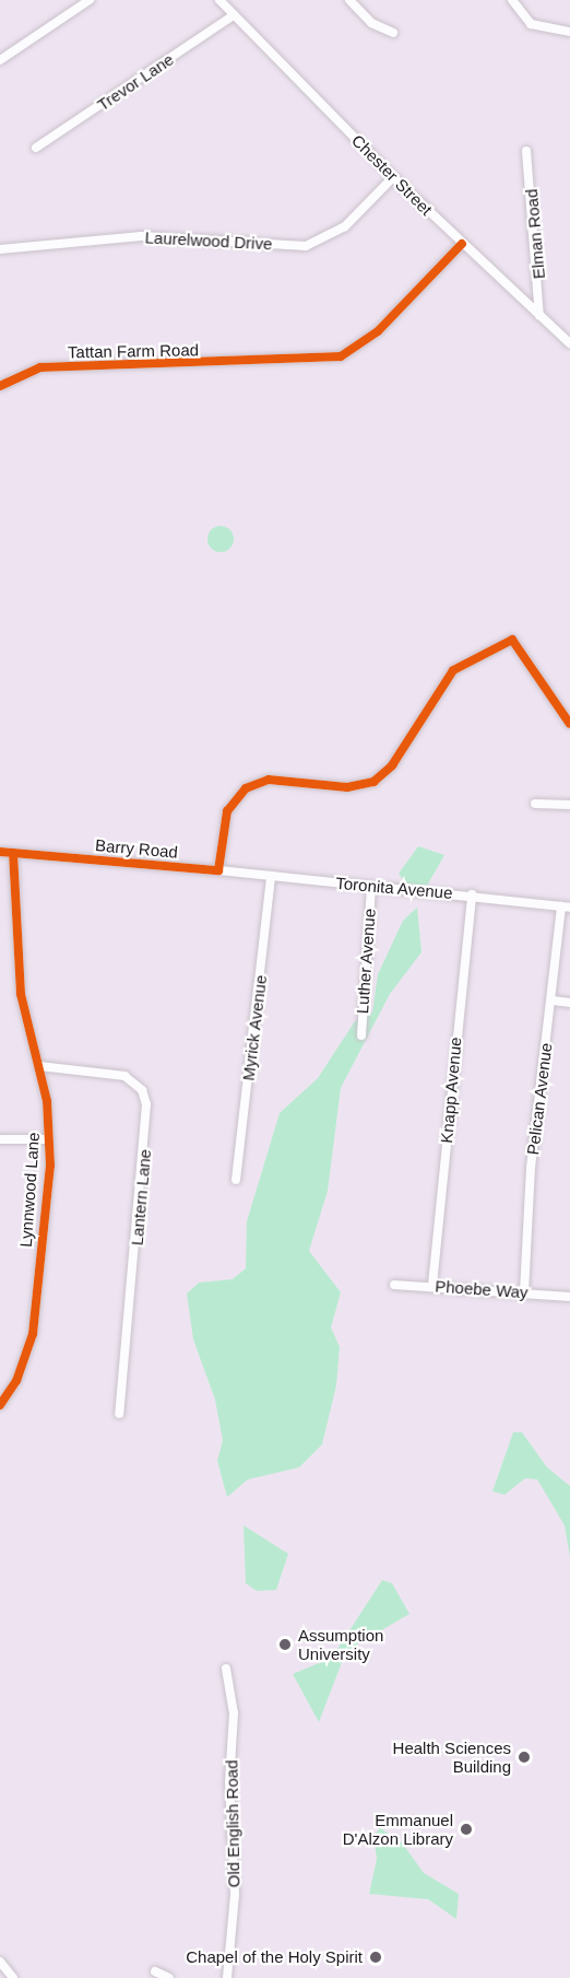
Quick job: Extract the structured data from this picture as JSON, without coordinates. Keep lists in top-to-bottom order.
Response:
{
  "streets": {
    "street": [
      "Trevor Lane",
      "Chester Street",
      "Elman Road",
      "Laurelwood Drive",
      "Tattan Farm Road",
      "Barry Road",
      "Toronita Avenue",
      "Luther Avenue",
      "Myrick Avenue",
      "Knapp Avenue",
      "Pelican Avenue",
      "Lynnwood Lane",
      "Lantern Lane",
      "Phoebe Way",
      "Old English Road"
    ]
  },
  "crossings": [
    ["Trevor Lane", "Chester Street"],
    ["Chester Street", "Elman Road"],
    ["Chester Street", "Laurelwood Drive"],
    ["Chester Street", "Tattan Farm Road"],
    ["Barry Road", "Toronita Avenue"],
    ["Barry Road", "Lynnwood Lane"],
    ["Toronita Avenue", "Luther Avenue"],
    ["Toronita Avenue", "Myrick Avenue"],
    ["Toronita Avenue", "Knapp Avenue"],
    ["Toronita Avenue", "Pelican Avenue"],
    ["Knapp Avenue", "Phoebe Way"],
    ["Pelican Avenue", "Phoebe Way"],
    ["Lynnwood Lane", "Lantern Lane"]
  ],
  "places": [
    "Assumption University",
    "Health Sciences Building",
    "Emmanuel D'Alzon Library",
    "Chapel of the Holy Spirit"
  ]
}
